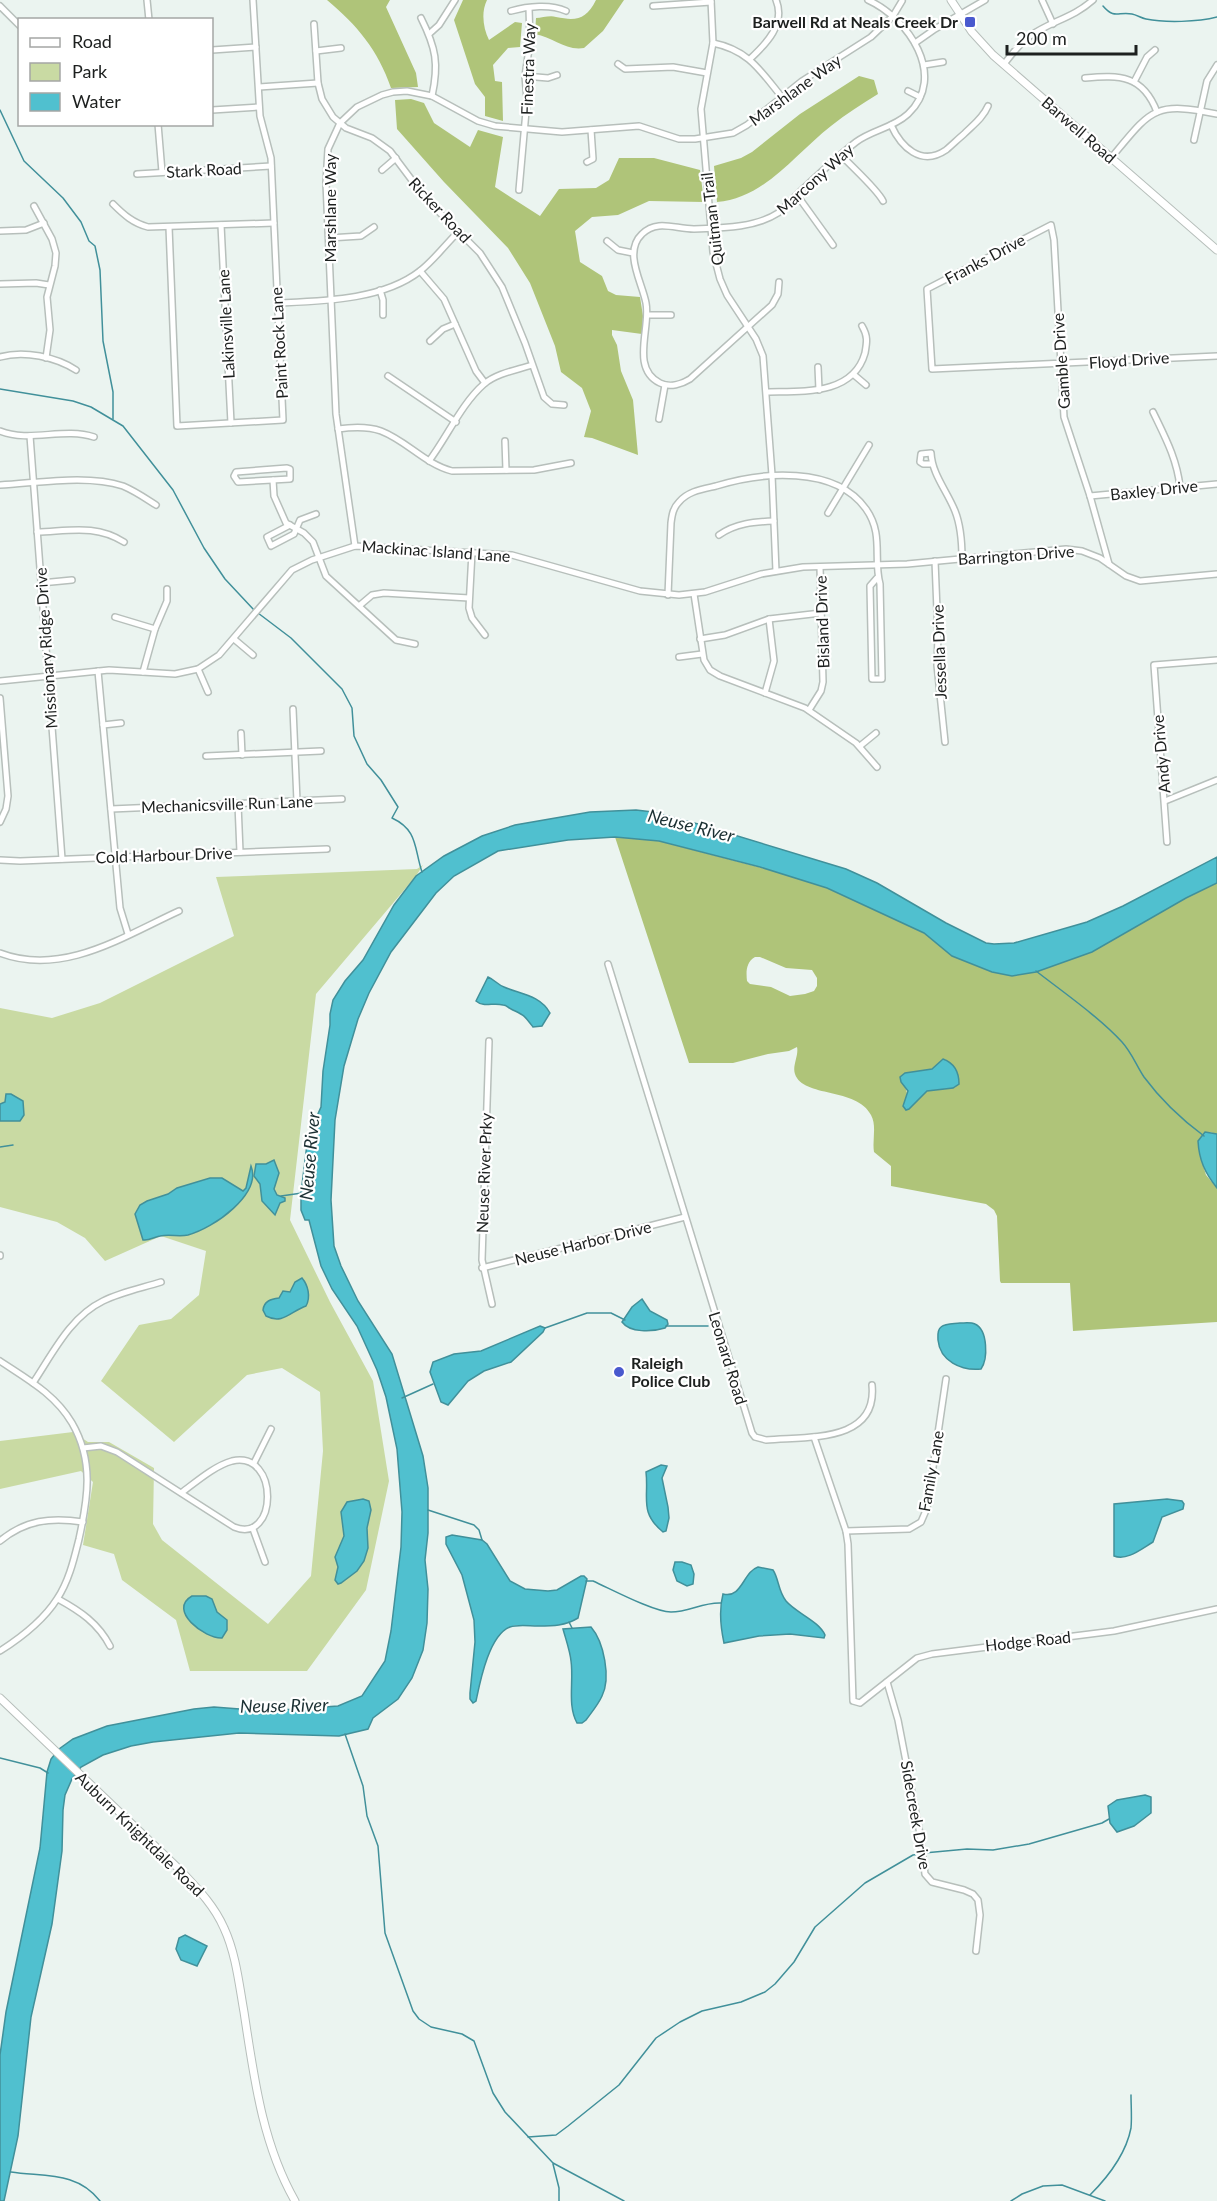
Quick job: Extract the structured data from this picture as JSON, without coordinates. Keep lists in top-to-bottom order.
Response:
{
  "streets": {
    "street": [
      "Finestra Way",
      "Marshlane Way",
      "Barwell Road",
      "Stark Road",
      "Marcony Way",
      "Ricker Road",
      "Quitman Trail",
      "Franks Drive",
      "Lakinsville Lane",
      "Paint Rock Lane",
      "Floyd Drive",
      "Gamble Drive",
      "Baxley Drive",
      "Mackinac Island Lane",
      "Barrington Drive",
      "Bisland Drive",
      "Missionary Ridge Drive",
      "Jessella Drive",
      "Andy Drive",
      "Mechanicsville Run Lane",
      "Cold Harbour Drive",
      "Neuse River Prky",
      "Neuse Harbor Drive",
      "Leonard Road",
      "Family Lane",
      "Hodge Road",
      "Sidecreek Drive",
      "Auburn Knightdale Road"
    ]
  },
  "crossings": [
    ["Finestra Way", "Marshlane Way"],
    ["Marshlane Way", "Ricker Road"],
    ["Marshlane Way", "Quitman Trail"],
    ["Marshlane Way", "Mackinac Island Lane"],
    ["Stark Road", "Paint Rock Lane"],
    ["Marcony Way", "Quitman Trail"],
    ["Quitman Trail", "Mackinac Island Lane"],
    ["Franks Drive", "Floyd Drive"],
    ["Franks Drive", "Gamble Drive"],
    ["Lakinsville Lane", "Paint Rock Lane"],
    ["Floyd Drive", "Gamble Drive"],
    ["Gamble Drive", "Baxley Drive"],
    ["Gamble Drive", "Barrington Drive"],
    ["Mackinac Island Lane", "Barrington Drive"],
    ["Mackinac Island Lane", "Bisland Drive"],
    ["Mackinac Island Lane", "Missionary Ridge Drive"],
    ["Barrington Drive", "Jessella Drive"],
    ["Missionary Ridge Drive", "Cold Harbour Drive"],
    ["Neuse River Prky", "Neuse Harbor Drive"],
    ["Neuse Harbor Drive", "Leonard Road"],
    ["Family Lane", "Hodge Road"],
    ["Hodge Road", "Sidecreek Drive"]
  ],
  "water": ["Neuse River"],
  "places": {
    "transit": ["Barwell Rd at Neals Creek Dr"],
    "other": ["Raleigh Police Club"]
  },
  "legend": ["Road", "Park", "Water"],
  "scale_bar": "200 m"
}
